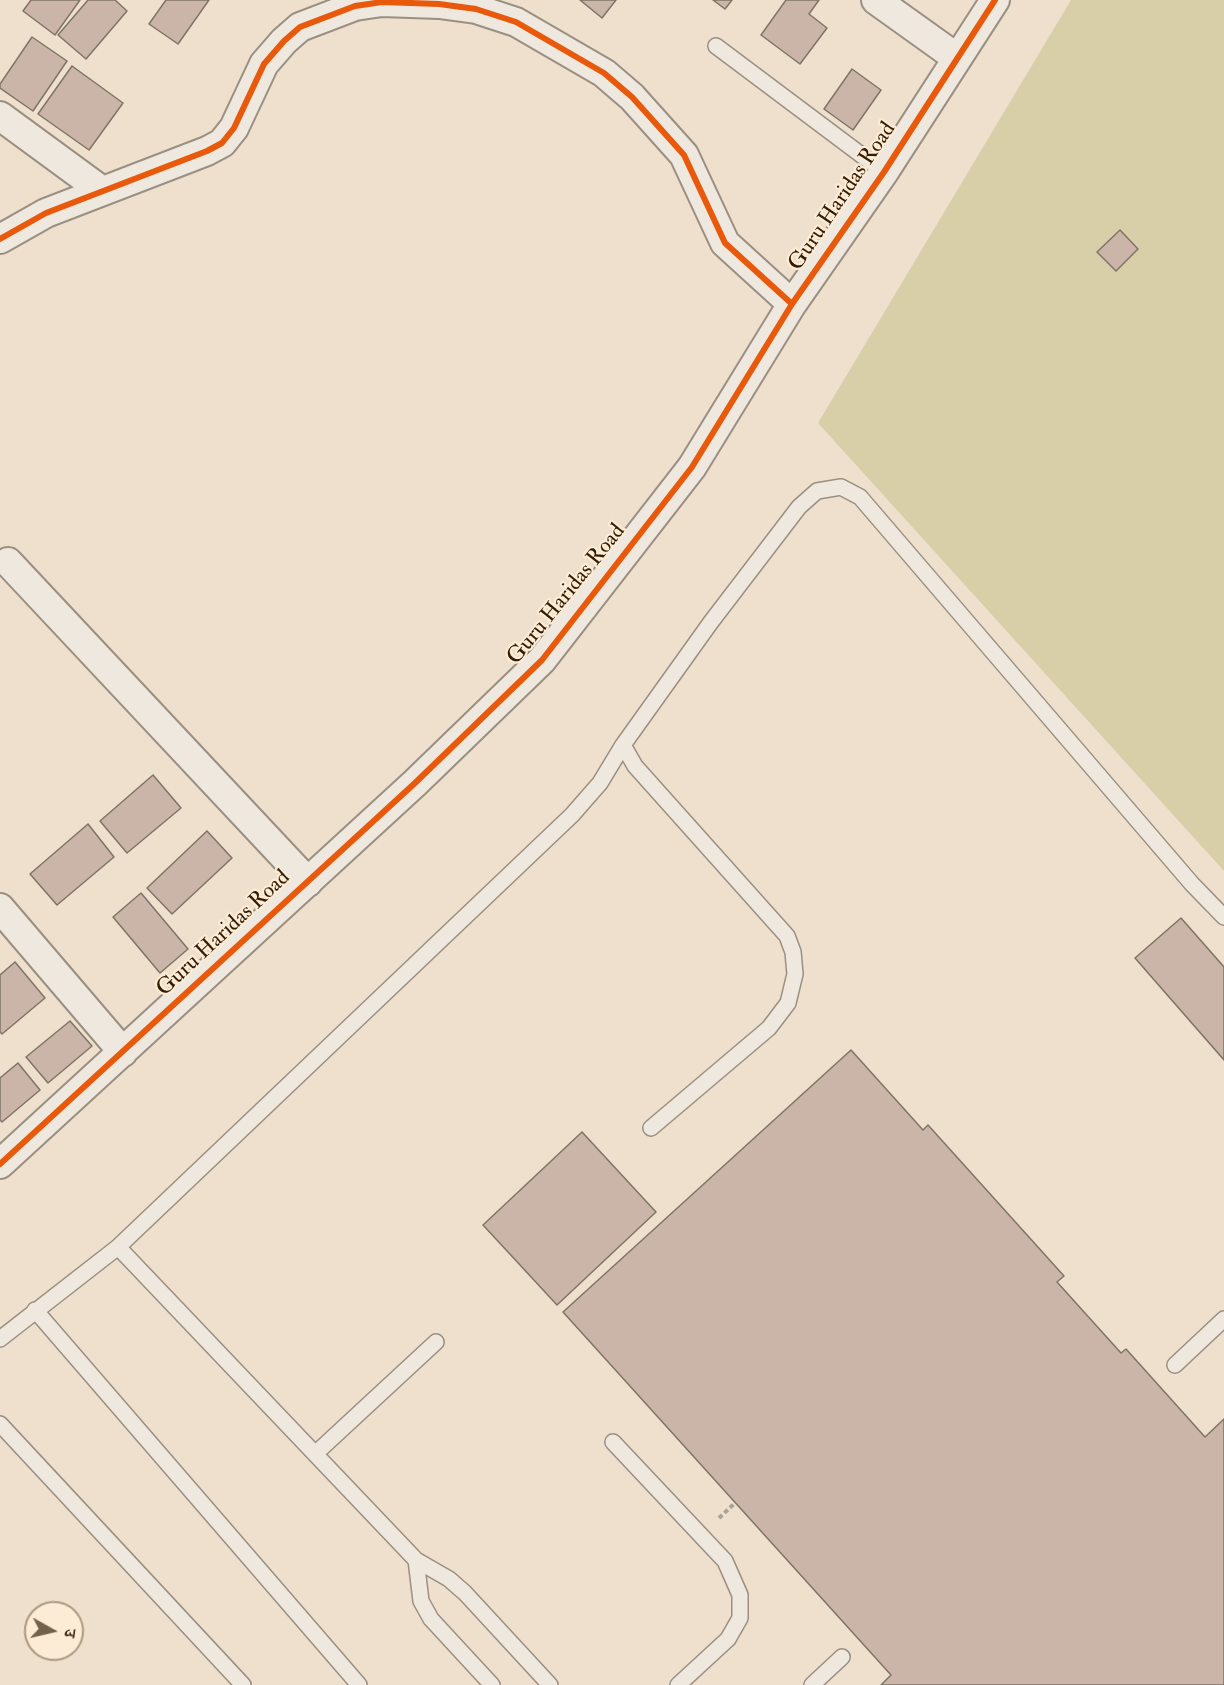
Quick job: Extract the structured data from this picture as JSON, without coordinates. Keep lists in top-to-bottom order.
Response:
{
  "streets": {
    "street": ["Guru Haridas Road"]
  },
  "north": "right"
}
